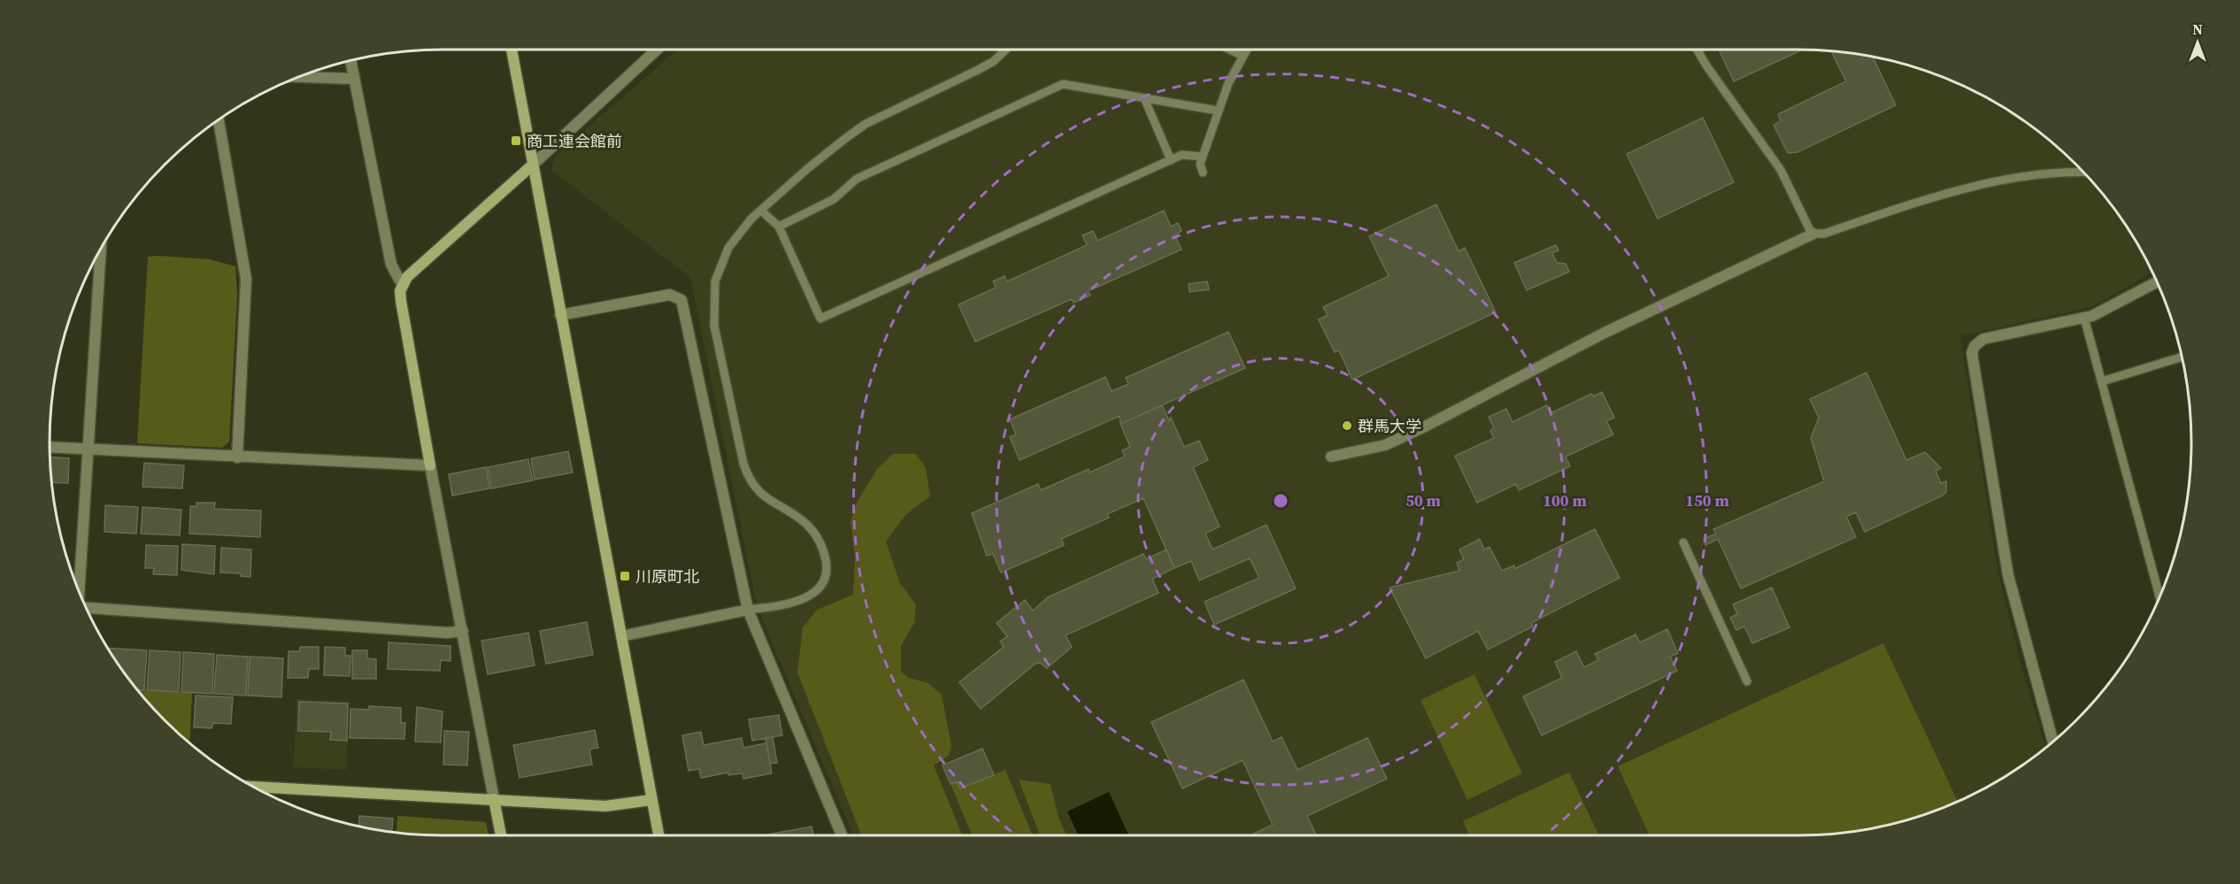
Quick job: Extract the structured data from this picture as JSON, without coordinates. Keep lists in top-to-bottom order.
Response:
{
  "places": {
    "transit": ["商工連会館前", "川原町北"],
    "other": ["群馬大学"]
  },
  "north": "top",
  "rings": ["50 m", "100 m", "150 m"]
}
